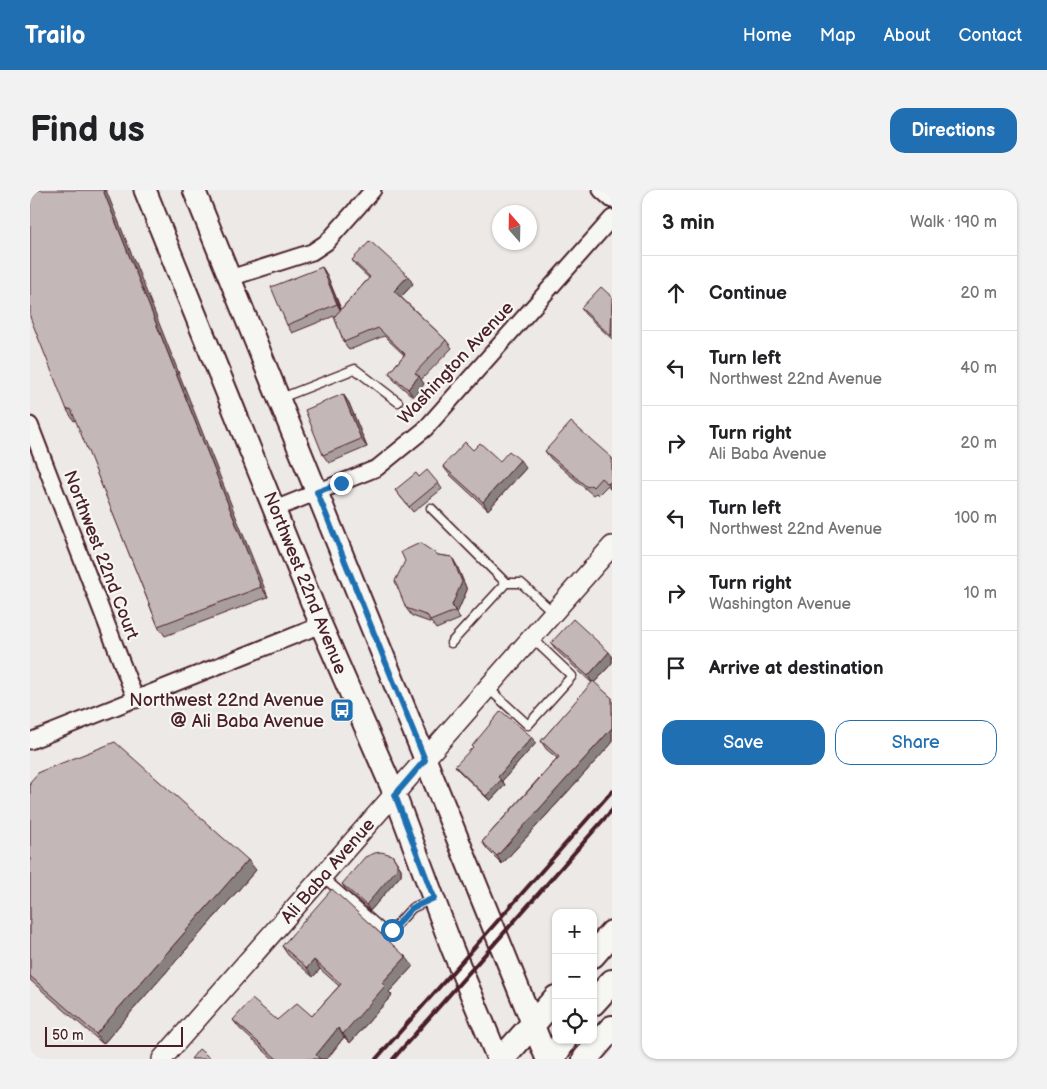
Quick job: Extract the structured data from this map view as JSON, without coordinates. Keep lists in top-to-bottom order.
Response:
{
  "streets": {
    "main road": ["Northwest 22nd Avenue"],
    "street": ["Washington Avenue", "Northwest 22nd Court", "Ali Baba Avenue"]
  },
  "crossings": [
    ["Washington Avenue", "Northwest 22nd Avenue"],
    ["Northwest 22nd Avenue", "Ali Baba Avenue"]
  ],
  "places": {
    "bus stop": ["Northwest 22nd Avenue @ Ali Baba Avenue"]
  },
  "scale_bar": "50 m",
  "north": "top",
  "page": {
    "header": "Trailo",
    "nav": [
      "Home",
      "Map",
      "About",
      "Contact"
    ],
    "buttons": [
      "Directions",
      ["Save", "Share"]
    ],
    "title": "Find us",
    "heading": ["3 min", "Walk · 190 m"],
    "list": [
      ["Continue", "20 m"],
      ["Turn left", "Northwest 22nd Avenue", "40 m"],
      ["Turn right", "Ali Baba Avenue", "20 m"],
      ["Turn left", "Northwest 22nd Avenue", "100 m"],
      ["Turn right", "Washington Avenue", "10 m"],
      "Arrive at destination"
    ],
    "map_buttons": ["+", "−"],
    "scale": "50 m"
  }
}
